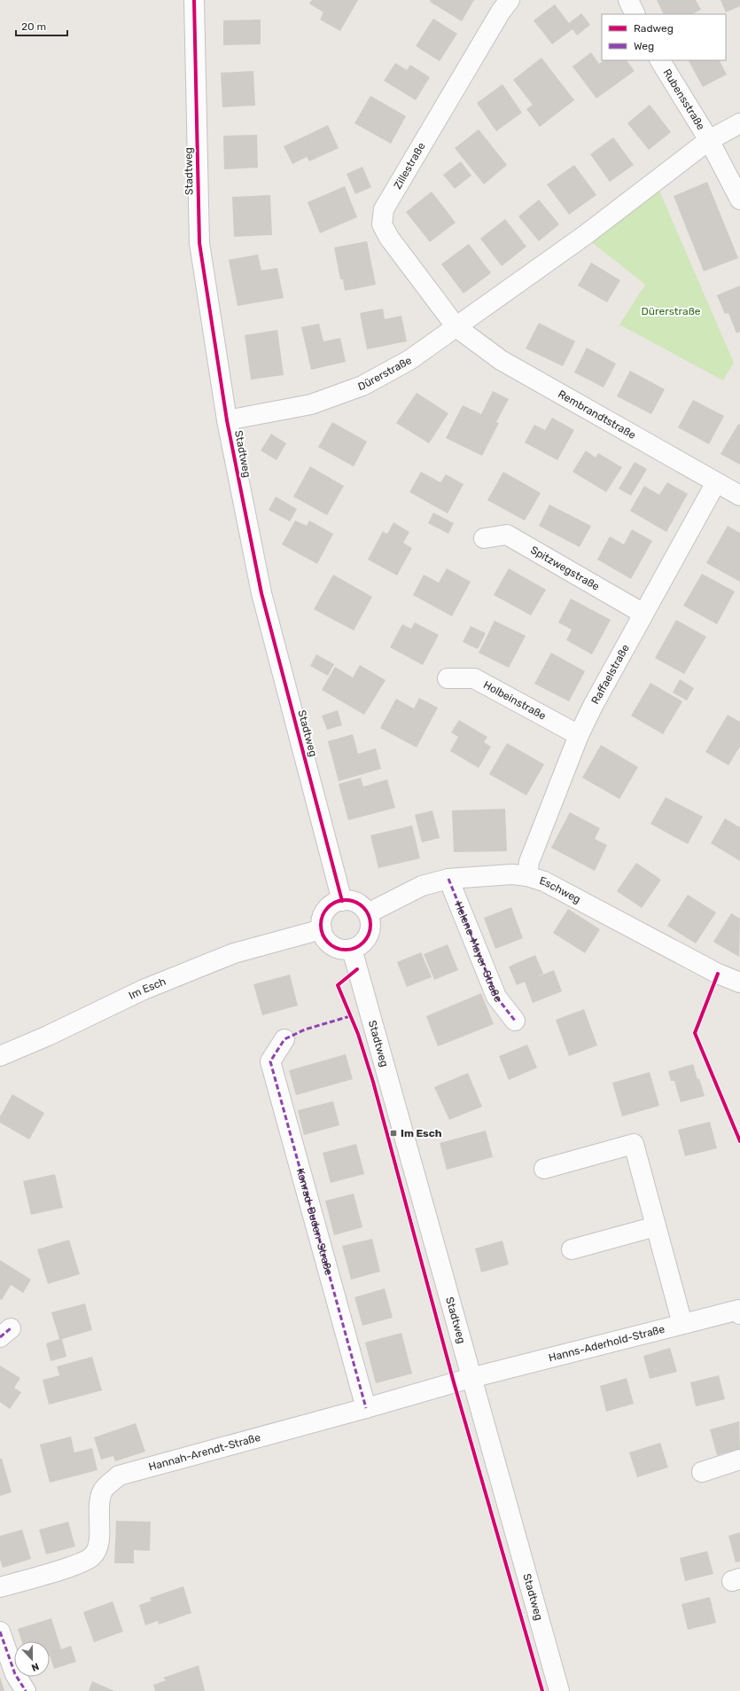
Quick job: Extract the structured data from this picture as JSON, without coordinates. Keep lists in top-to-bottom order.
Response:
{
  "streets": {
    "street": [
      "Rubensstraße",
      "Zillestraße",
      "Stadtweg",
      "Dürerstraße",
      "Rembrandtstraße",
      "Spitzwegstraße",
      "Raffaelstraße",
      "Holbeinstraße",
      "Eschweg",
      "Helene-Mayer-Straße",
      "Im Esch",
      "Konrad-Duden-Straße",
      "Hanns-Aderhold-Straße",
      "Hannah-Arendt-Straße"
    ]
  },
  "crossings": [
    ["Rubensstraße", "Dürerstraße"],
    ["Zillestraße", "Dürerstraße"],
    ["Zillestraße", "Rembrandtstraße"],
    ["Stadtweg", "Dürerstraße"],
    ["Stadtweg", "Eschweg"],
    ["Stadtweg", "Im Esch"],
    ["Stadtweg", "Hanns-Aderhold-Straße"],
    ["Stadtweg", "Hannah-Arendt-Straße"],
    ["Dürerstraße", "Rembrandtstraße"],
    ["Rembrandtstraße", "Raffaelstraße"],
    ["Spitzwegstraße", "Raffaelstraße"],
    ["Raffaelstraße", "Holbeinstraße"],
    ["Raffaelstraße", "Eschweg"],
    ["Eschweg", "Helene-Mayer-Straße"],
    ["Eschweg", "Im Esch"],
    ["Konrad-Duden-Straße", "Hannah-Arendt-Straße"],
    ["Hanns-Aderhold-Straße", "Hannah-Arendt-Straße"]
  ],
  "parks": ["Dürerstraße"],
  "places": {
    "transit": ["Im Esch"]
  },
  "legend": ["Radweg", "Weg"],
  "scale_bar": "20 m",
  "north": "bottom"
}
